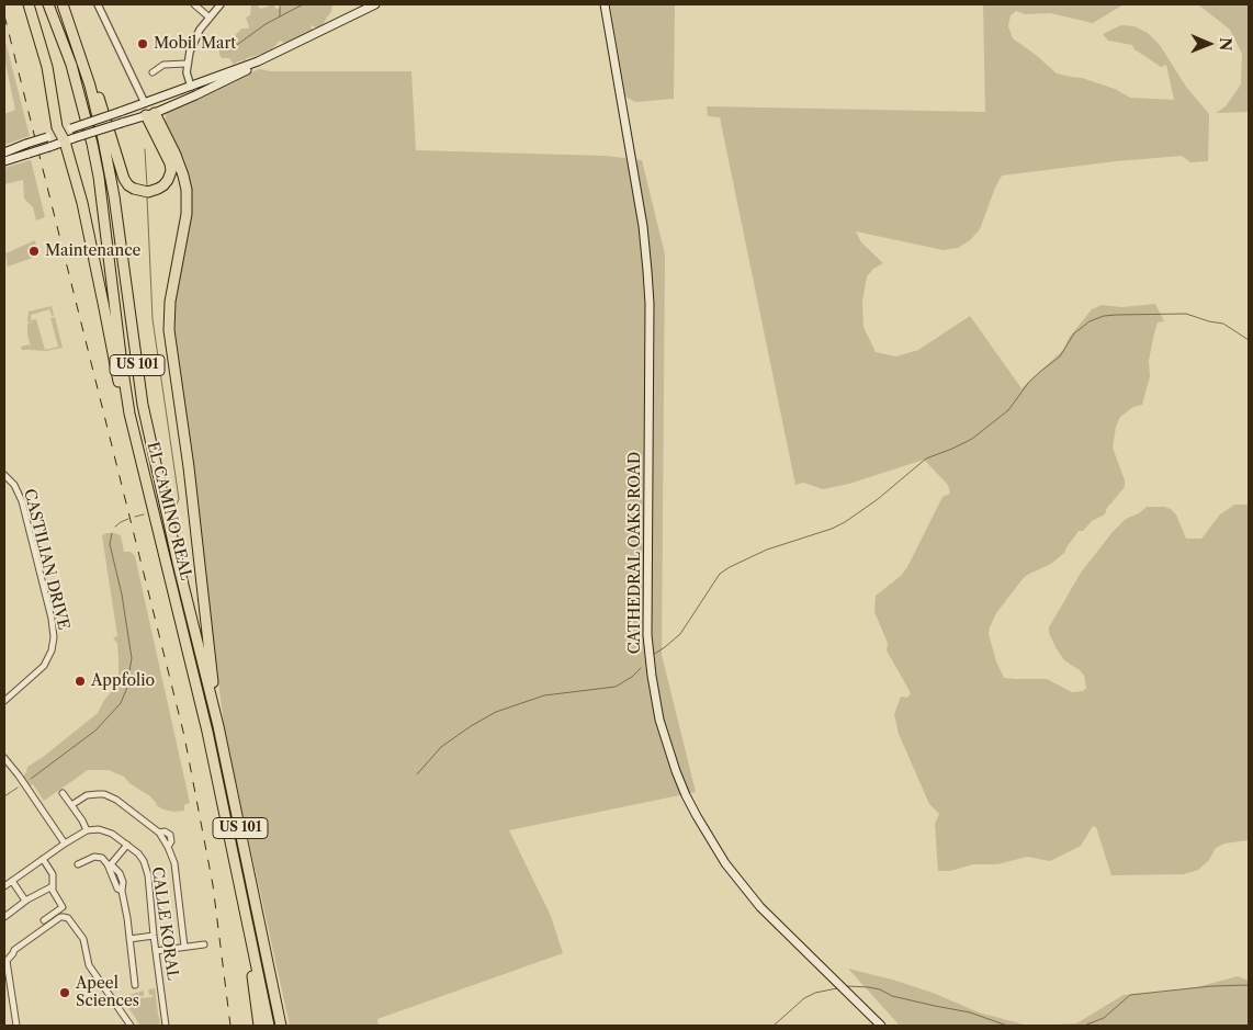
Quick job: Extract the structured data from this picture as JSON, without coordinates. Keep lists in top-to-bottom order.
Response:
{
  "streets": {
    "highway": ["US 101", "EL CAMINO REAL"],
    "main road": ["CATHEDRAL OAKS ROAD"],
    "street": ["CASTILIAN DRIVE", "CALLE KORAL"]
  },
  "places": [
    "Mobil Mart",
    "Maintenance",
    "Appfolio",
    "Apeel Sciences"
  ],
  "north": "right"
}
